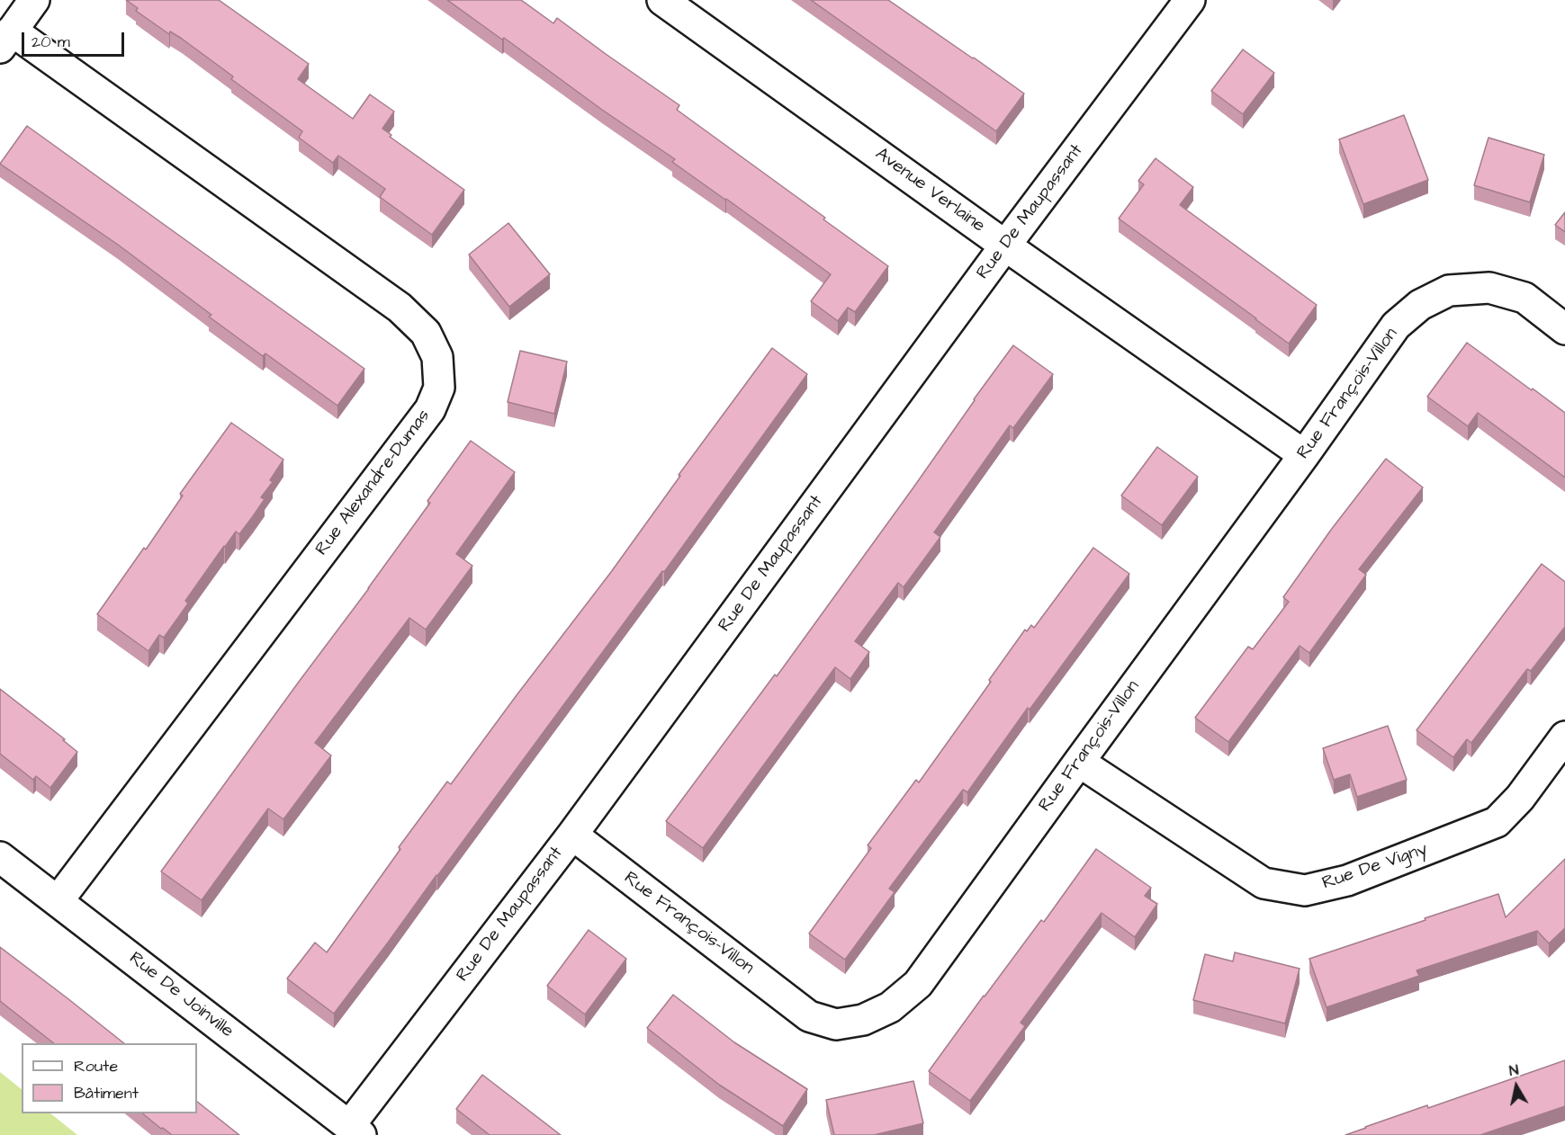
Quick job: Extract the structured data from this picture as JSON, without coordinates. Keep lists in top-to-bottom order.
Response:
{
  "streets": {
    "street": [
      "Avenue Verlaine",
      "Rue De Maupassant",
      "Rue François-Villon",
      "Rue Alexandre-Dumas",
      "Rue De Vigny",
      "Rue De Joinville"
    ]
  },
  "crossings": [
    ["Avenue Verlaine", "Rue De Maupassant"],
    ["Avenue Verlaine", "Rue François-Villon"],
    ["Rue De Maupassant", "Rue François-Villon"],
    ["Rue De Maupassant", "Rue De Joinville"],
    ["Rue François-Villon", "Rue De Vigny"],
    ["Rue Alexandre-Dumas", "Rue De Joinville"]
  ],
  "legend": ["Route", "Bâtiment"],
  "scale_bar": "20 m",
  "north": "top"
}
